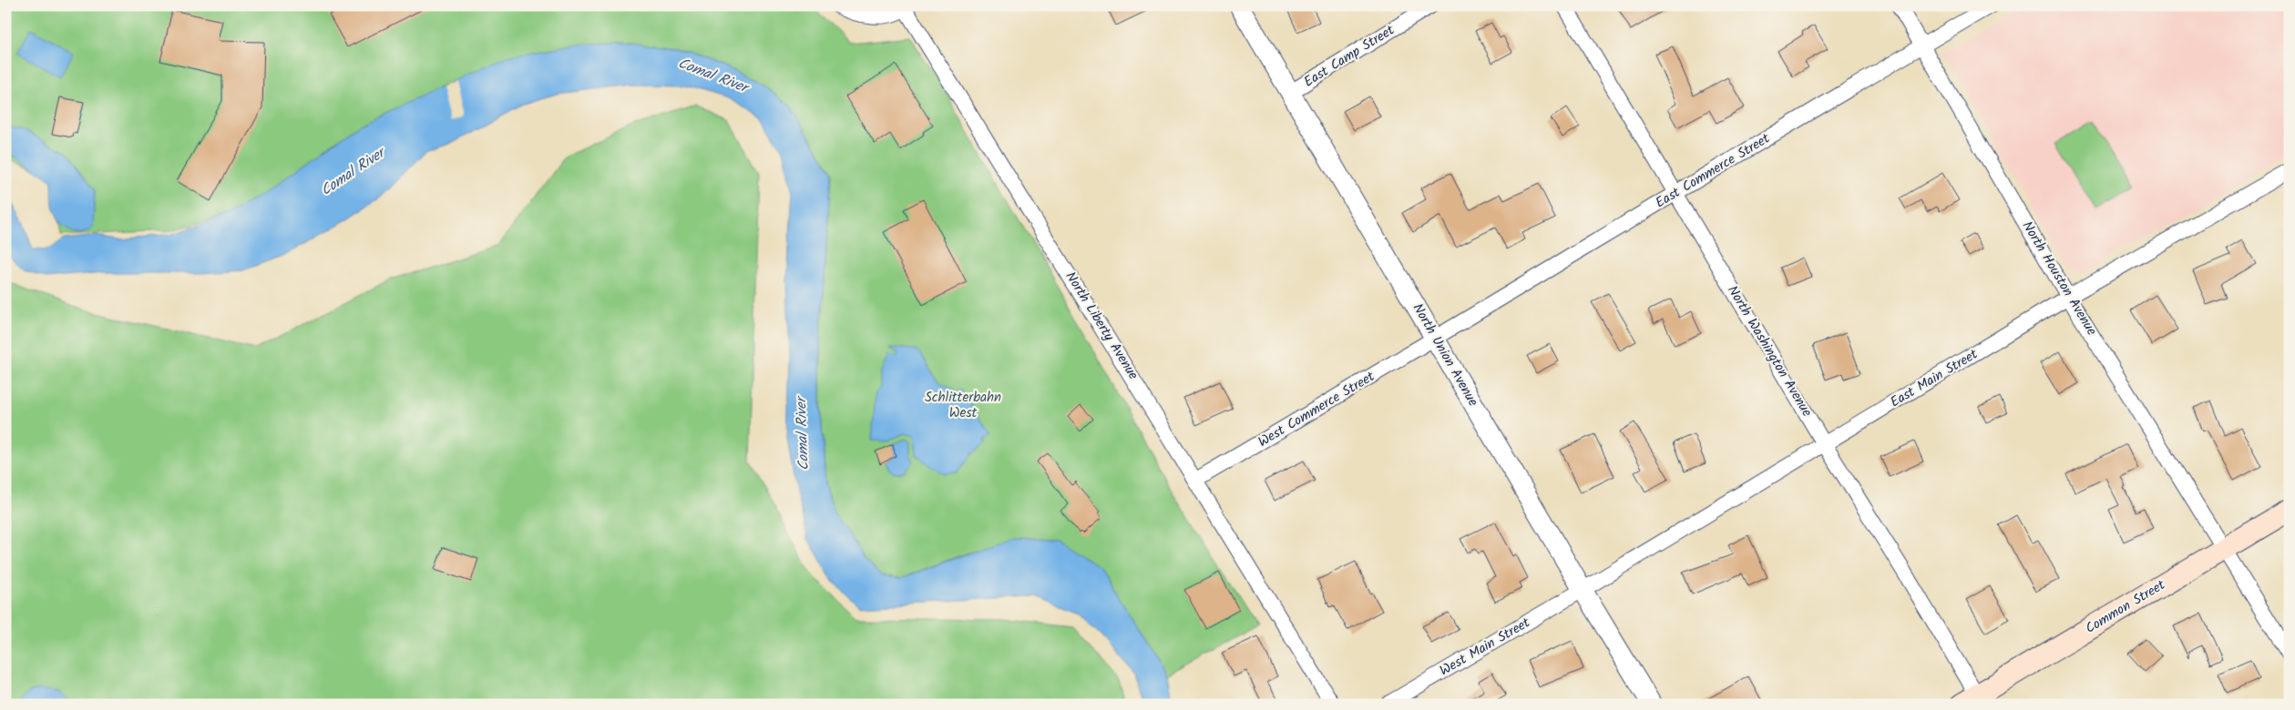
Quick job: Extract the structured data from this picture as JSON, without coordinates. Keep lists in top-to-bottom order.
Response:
{
  "streets": {
    "main road": ["Common Street"],
    "street": [
      "East Camp Street",
      "East Commerce Street",
      "North Houston Avenue",
      "North Liberty Avenue",
      "North Washington Avenue",
      "North Union Avenue",
      "East Main Street",
      "West Commerce Street",
      "West Main Street"
    ]
  },
  "crossings": [
    ["East Camp Street", "North Union Avenue"],
    ["East Commerce Street", "North Houston Avenue"],
    ["East Commerce Street", "North Washington Avenue"],
    ["East Commerce Street", "North Union Avenue"],
    ["East Commerce Street", "West Commerce Street"],
    ["North Houston Avenue", "East Main Street"],
    ["North Houston Avenue", "Common Street"],
    ["North Liberty Avenue", "West Commerce Street"],
    ["North Washington Avenue", "East Main Street"],
    ["North Washington Avenue", "Common Street"],
    ["North Union Avenue", "East Main Street"],
    ["North Union Avenue", "West Commerce Street"],
    ["North Union Avenue", "West Main Street"],
    ["East Main Street", "West Main Street"]
  ],
  "water": ["Comal River"],
  "parks": ["Schlitterbahn West"]
}
